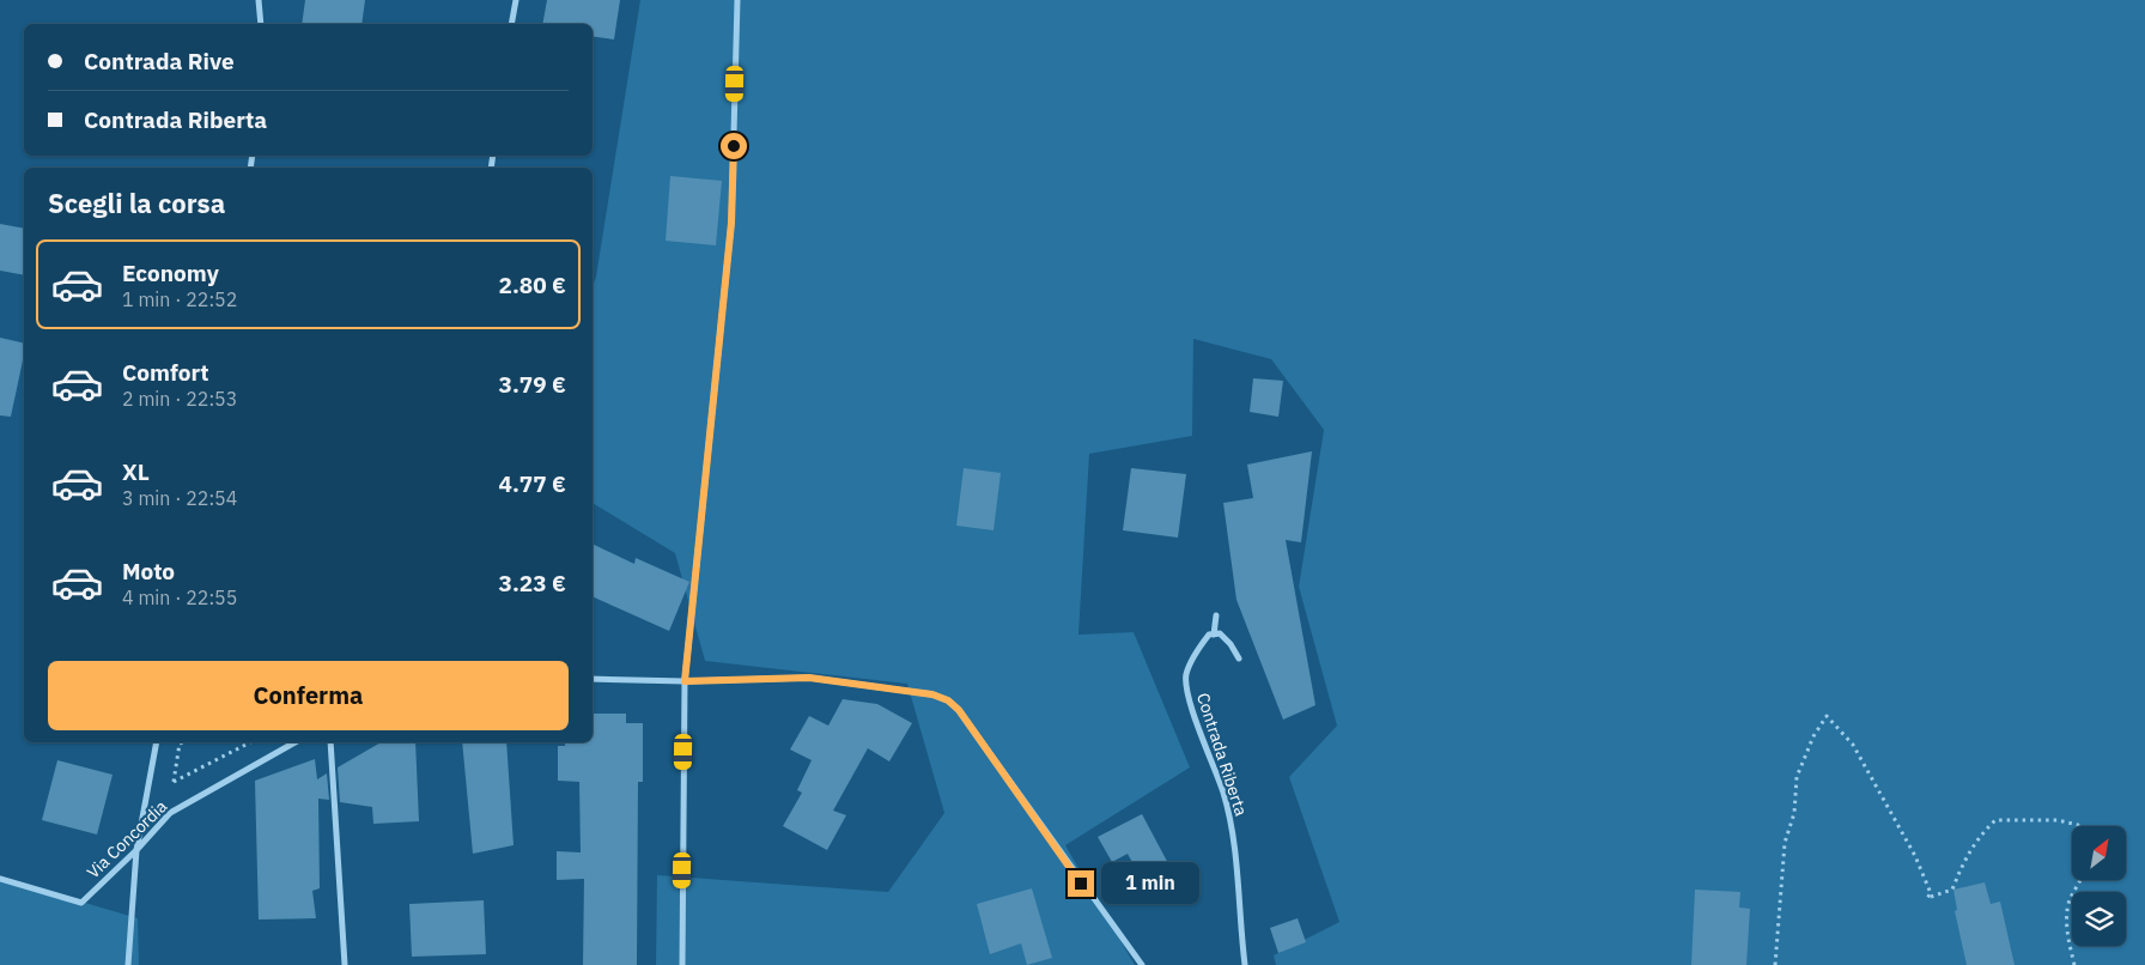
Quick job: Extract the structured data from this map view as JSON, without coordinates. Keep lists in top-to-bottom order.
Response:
{
  "streets": {
    "street": ["Contrada Riberta", "Via Concordia"]
  },
  "north": "top right",
  "page": {
    "banner": ["Contrada Rive", "Contrada Riberta"],
    "heading": "Scegli la corsa",
    "list": [
      {
        "name": "Economy",
        "note": "1 min · 22:52",
        "value": "2.80 €"
      },
      {
        "name": "Comfort",
        "note": "2 min · 22:53",
        "value": "3.79 €"
      },
      {
        "name": "XL",
        "note": "3 min · 22:54",
        "value": "4.77 €"
      },
      {
        "name": "Moto",
        "note": "4 min · 22:55",
        "value": "3.23 €"
      }
    ],
    "buttons": "Conferma",
    "bubble": "1 min"
  }
}
